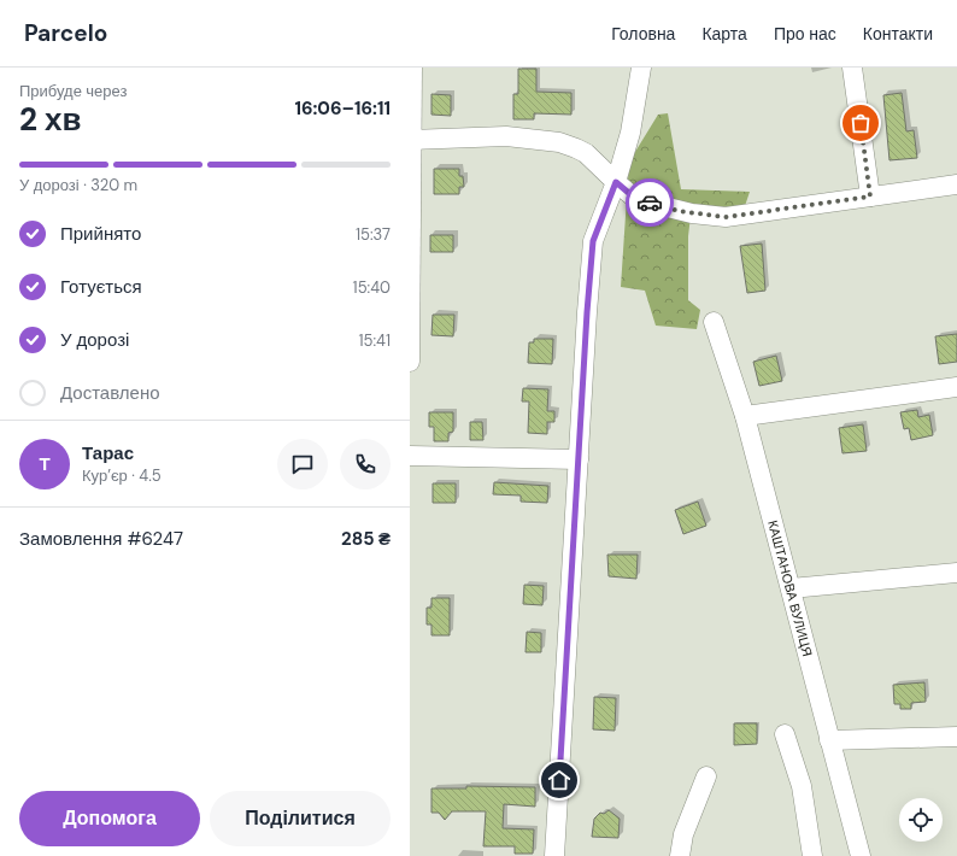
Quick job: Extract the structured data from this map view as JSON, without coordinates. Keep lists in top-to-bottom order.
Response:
{
  "streets": {
    "street": ["КАШТАНОВА ВУЛИЦЯ"]
  },
  "page": {
    "header": "Parcelo",
    "nav": [
      "Головна",
      "Карта",
      "Про нас",
      "Контакти"
    ],
    "heading": ["2 хв", "Прибуде через", "16:06–16:11"],
    "panel": [
      "Тарас",
      "Кур’єр · 4.5",
      "Замовлення #6247",
      "285 ₴"
    ],
    "bar": "У дорозі · 320 m",
    "list": [
      ["Прийнято", "15:37"],
      ["Готується", "15:40"],
      ["У дорозі", "15:41"],
      "Доставлено"
    ],
    "round": "Т",
    "buttons": ["Допомога", "Поділитися"]
  }
}
